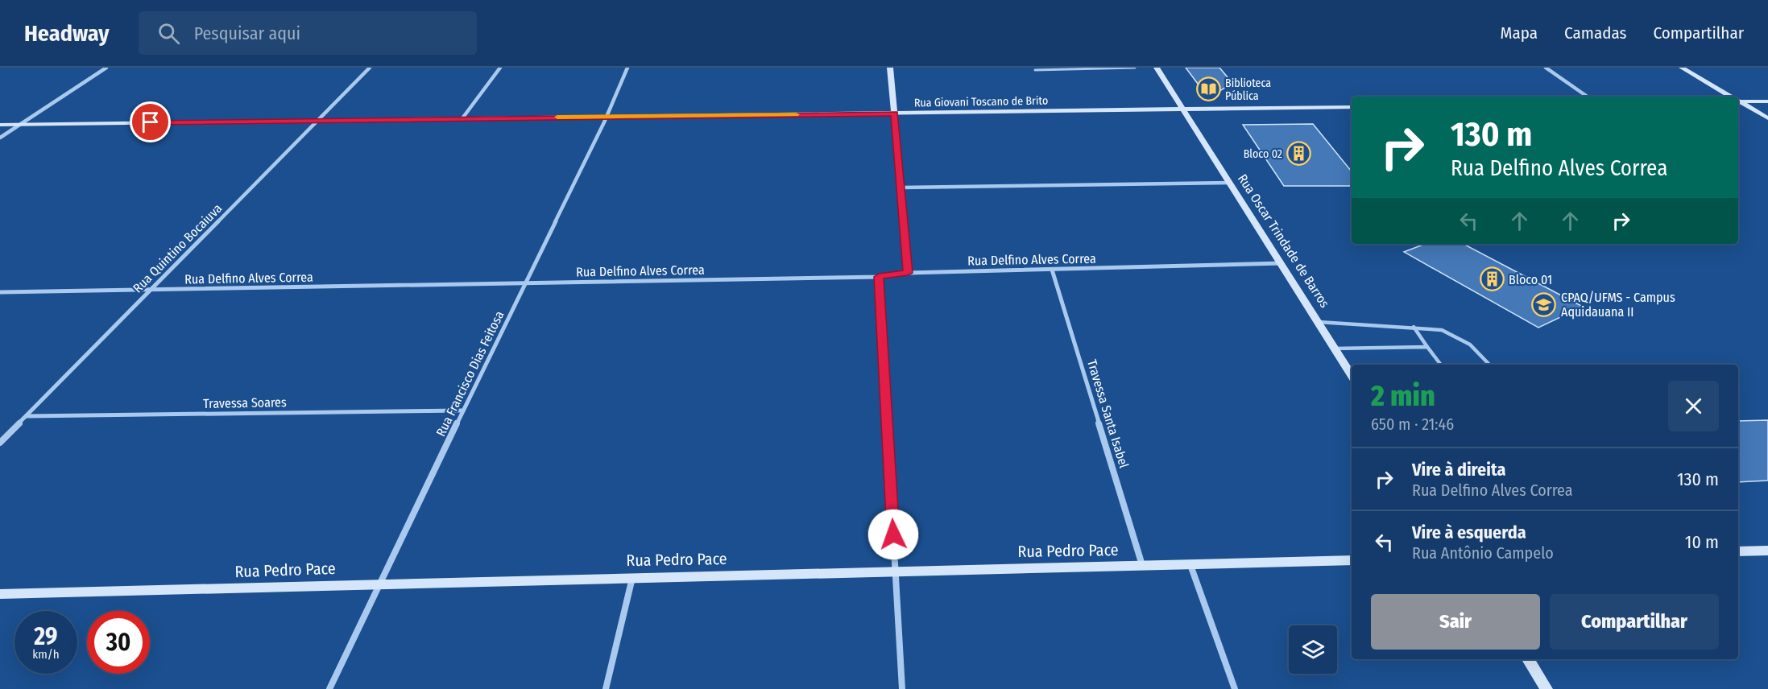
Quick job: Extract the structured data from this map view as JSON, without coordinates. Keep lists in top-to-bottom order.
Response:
{
  "streets": {
    "main road": ["Rua Giovani Toscano de Brito", "Rua Oscar Trindade de Barros", "Rua Pedro Pace"],
    "street": [
      "Rua Quintino Bocaiuva",
      "Rua Delfino Alves Correa",
      "Rua Francisco Dias Feitosa",
      "Travessa Soares",
      "Travessa Santa Isabel"
    ]
  },
  "crossings": [
    ["Rua Giovani Toscano de Brito", "Rua Oscar Trindade de Barros"],
    ["Rua Giovani Toscano de Brito", "Rua Quintino Bocaiuva"],
    ["Rua Giovani Toscano de Brito", "Rua Francisco Dias Feitosa"],
    ["Rua Oscar Trindade de Barros", "Rua Delfino Alves Correa"],
    ["Rua Quintino Bocaiuva", "Rua Delfino Alves Correa"],
    ["Rua Quintino Bocaiuva", "Travessa Soares"],
    ["Rua Delfino Alves Correa", "Rua Francisco Dias Feitosa"],
    ["Rua Delfino Alves Correa", "Travessa Santa Isabel"],
    ["Rua Francisco Dias Feitosa", "Travessa Soares"],
    ["Rua Francisco Dias Feitosa", "Rua Pedro Pace"],
    ["Travessa Santa Isabel", "Rua Pedro Pace"]
  ],
  "places": {
    "library": ["Biblioteca Pública"],
    "building": ["Bloco 02", "Bloco 01"],
    "school or university": ["CPAQ/UFMS - Campus Aquidauana II"]
  },
  "page": {
    "header": "Headway",
    "search": "Pesquisar aqui",
    "nav": ["Mapa", "Camadas", "Compartilhar"],
    "turn": ["130 m", "Rua Delfino Alves Correa"],
    "heading": ["2 min", "650 m · 21:46"],
    "list": [
      {
        "name": "Vire à direita",
        "note": "Rua Delfino Alves Correa",
        "value": "130 m"
      },
      {
        "name": "Vire à esquerda",
        "note": "Rua Antônio Campelo",
        "value": "10 m"
      }
    ],
    "buttons": ["Sair", "Compartilhar"],
    "speed": "29 km/h",
    "limit": "30"
  }
}
